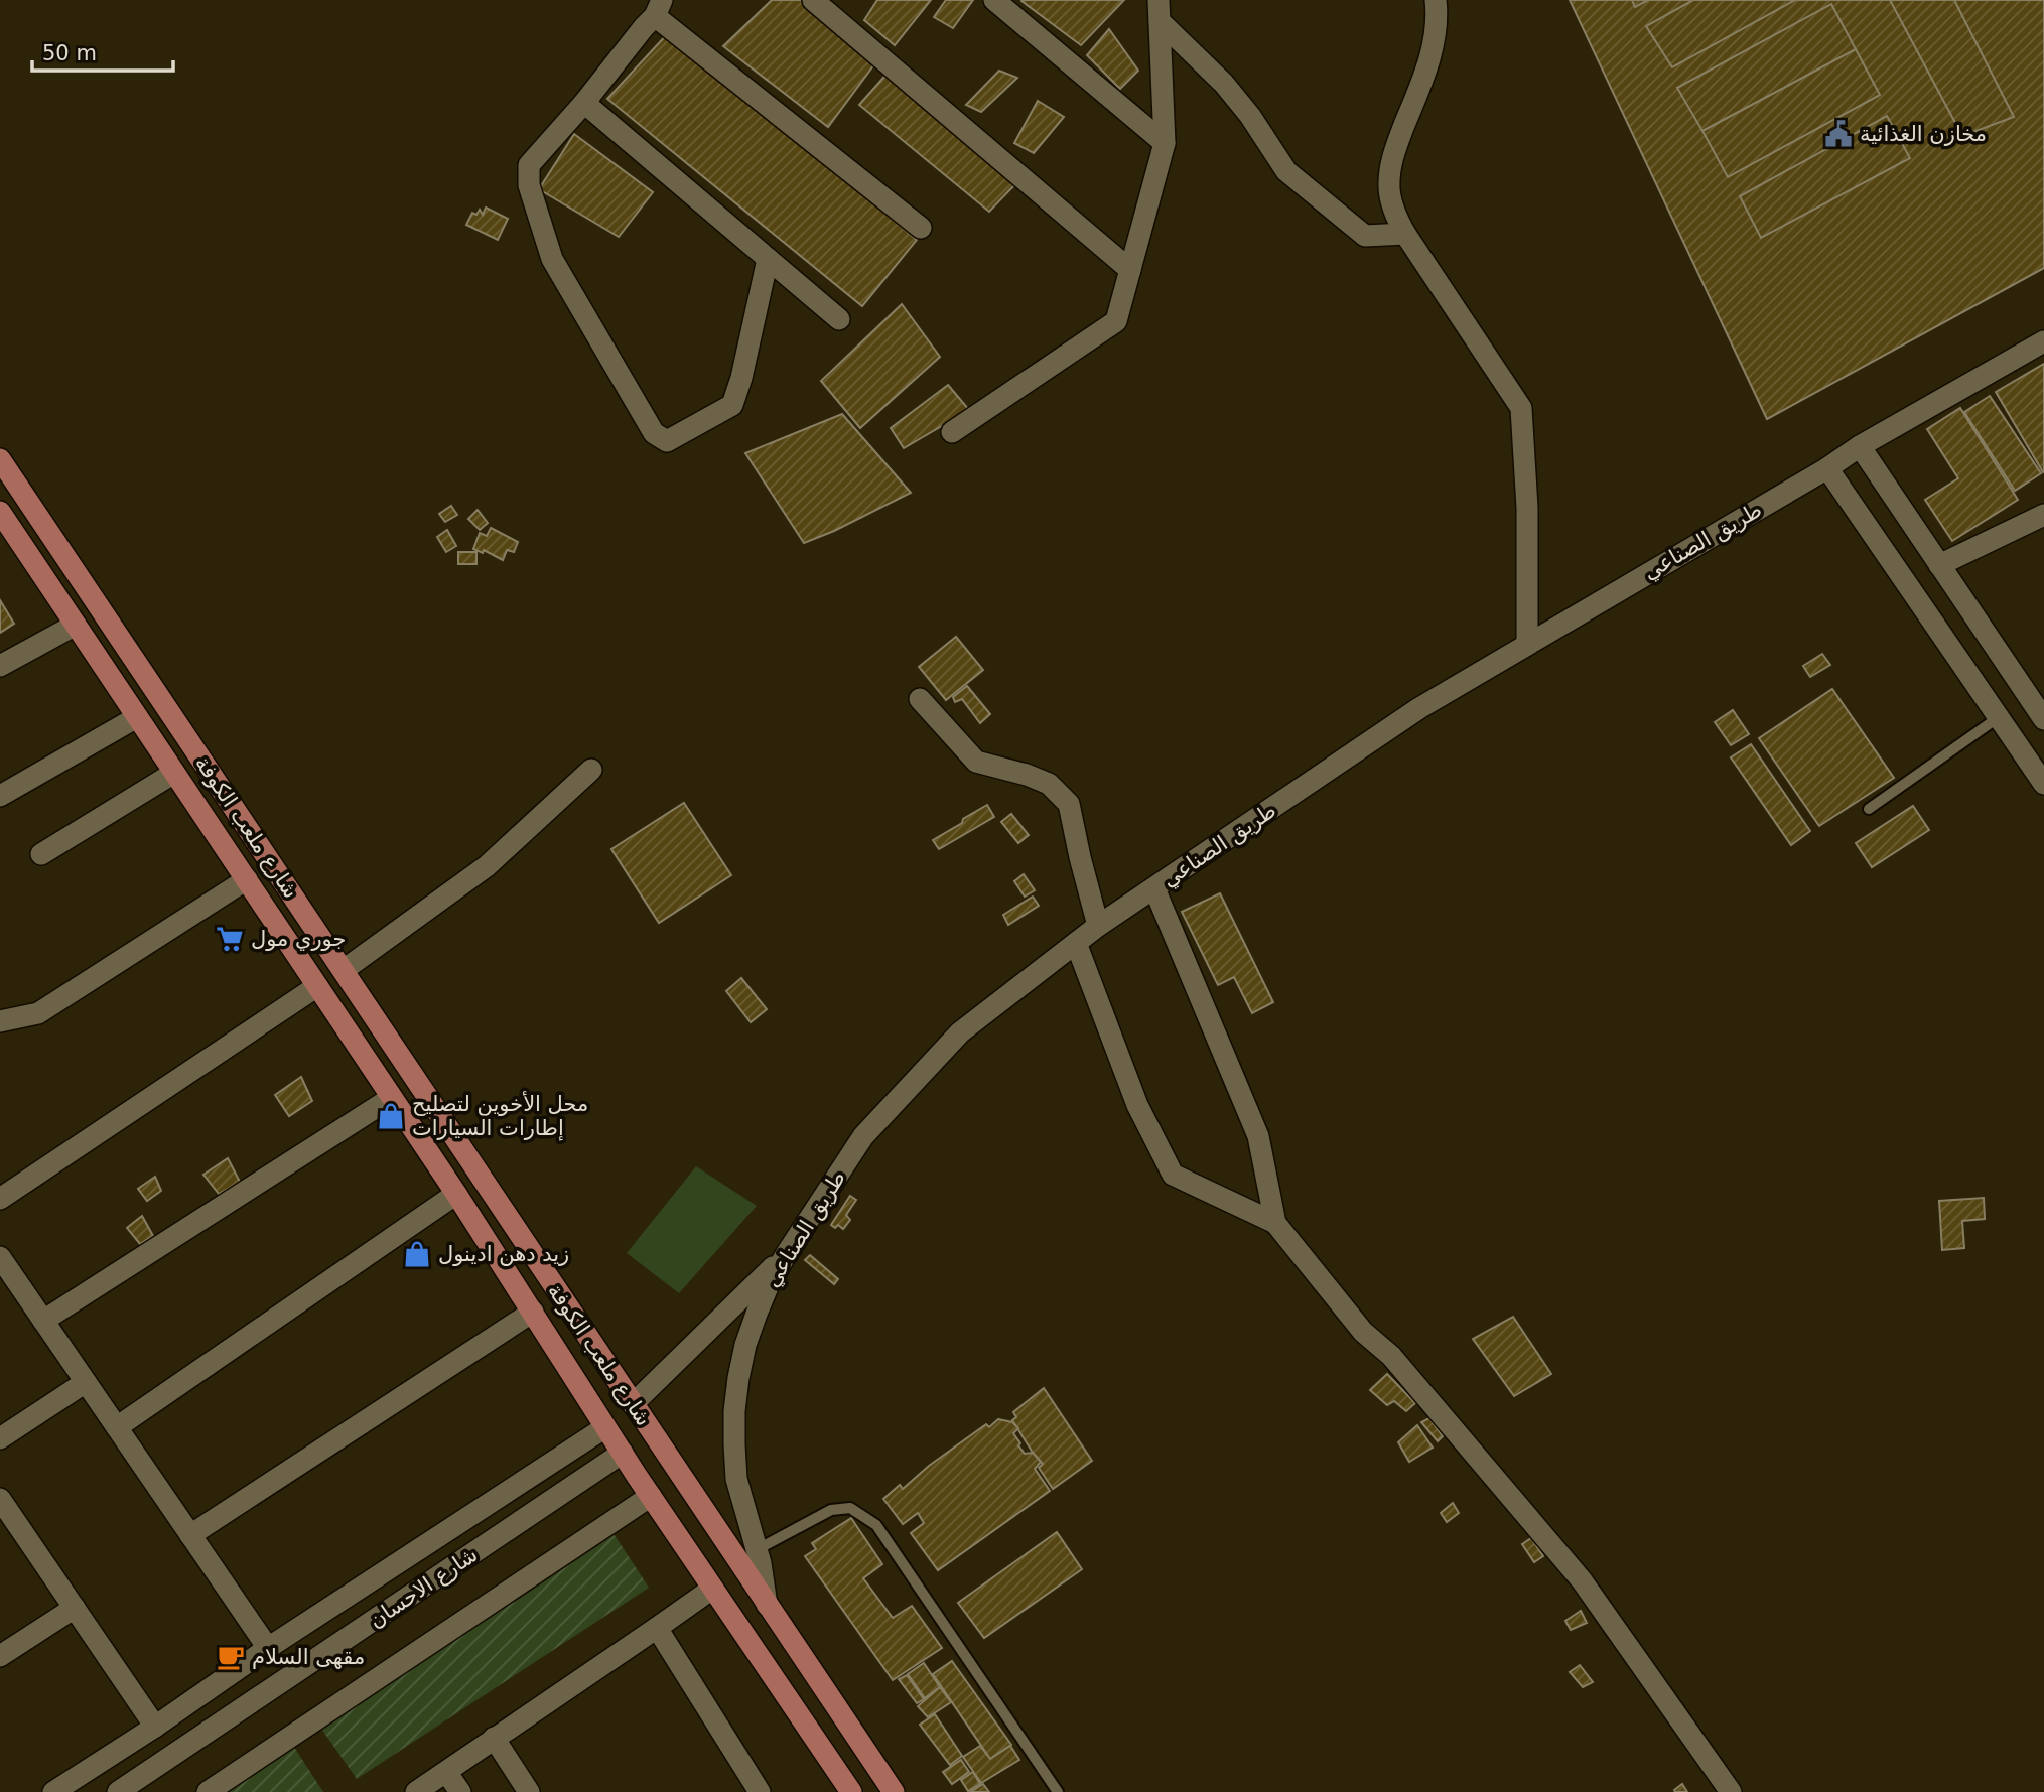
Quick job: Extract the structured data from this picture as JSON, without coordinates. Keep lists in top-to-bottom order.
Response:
{
  "streets": {
    "main road": ["شارع ملعب الكوفة"],
    "street": ["طريق الصناعي", "شارع الاحسان"]
  },
  "crossings": [
    ["طريق الصناعي", "شارع ملعب الكوفة"],
    ["شارع ملعب الكوفة", "شارع الاحسان"]
  ],
  "places": {
    "public building": ["مخازن الغذائية"],
    "supermarket": ["جوري مول"],
    "shop": ["محل الأخوين لتصليح إطارات السيارات", "زيد دهن ادينول"],
    "cafe": ["مقهى السلام"]
  },
  "scale_bar": "50 m"
}
